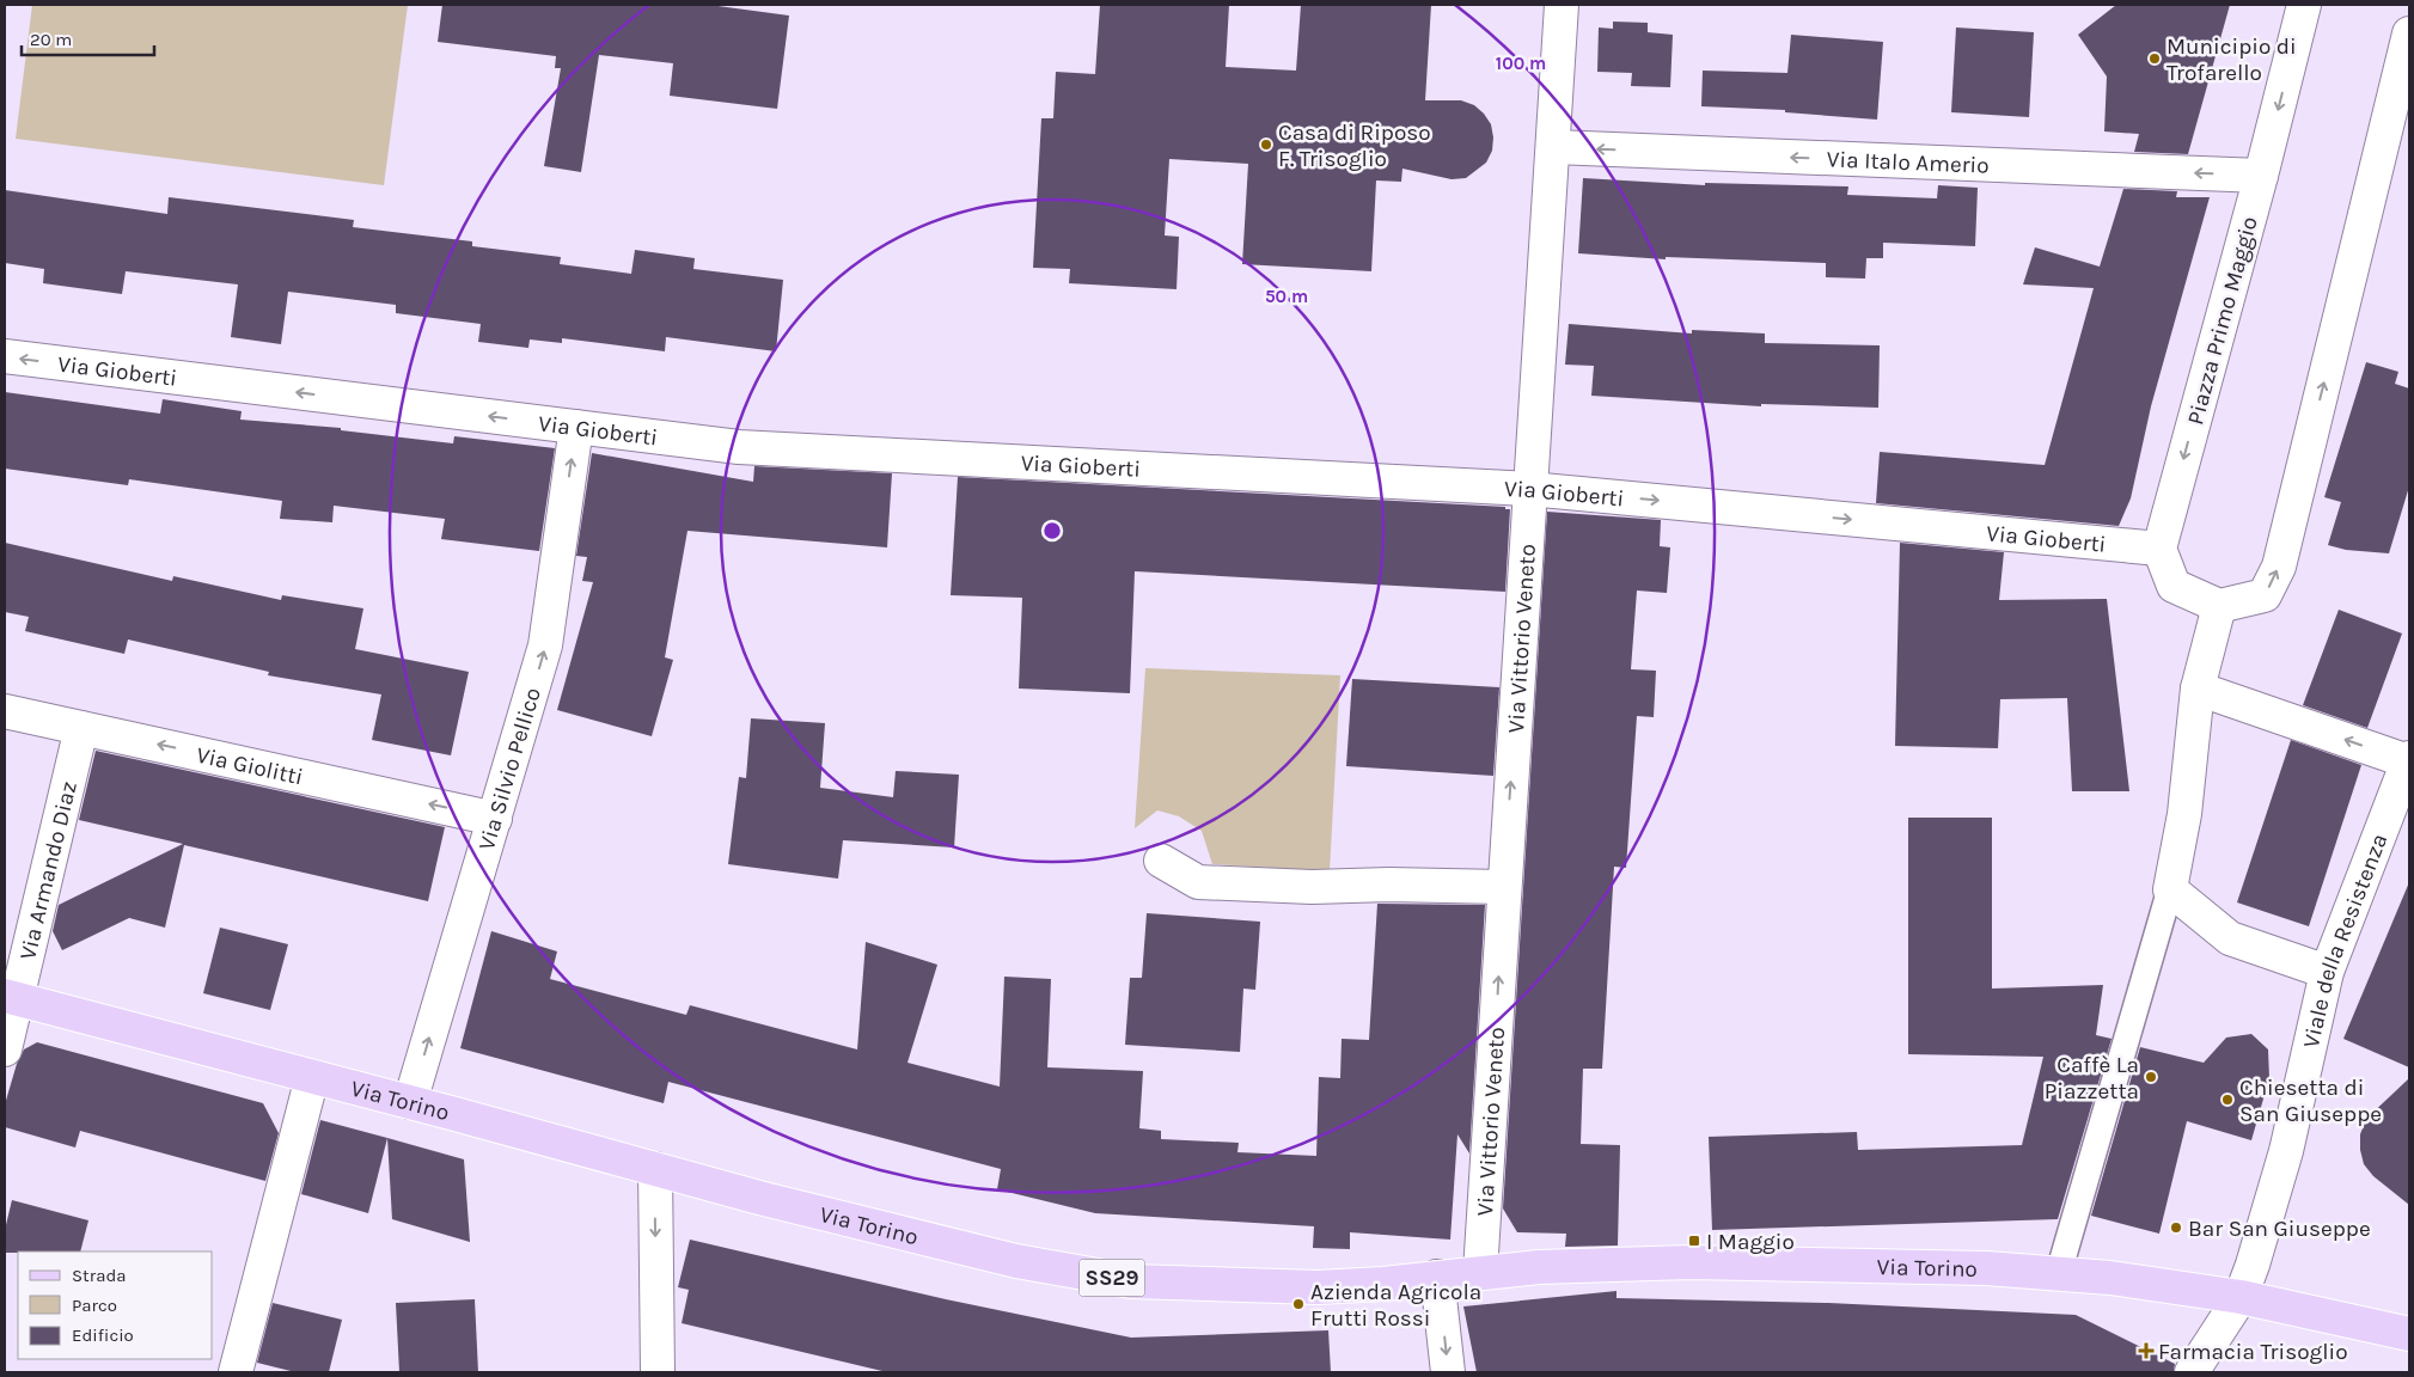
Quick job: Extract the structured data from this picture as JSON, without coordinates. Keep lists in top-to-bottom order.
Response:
{
  "streets": {
    "main road": ["Via Torino", "SS29"],
    "street": [
      "Via Italo Amerio",
      "Piazza Primo Maggio",
      "Via Gioberti",
      "Via Vittorio Veneto",
      "Via Giolitti",
      "Via Silvio Pellico",
      "Via Armando Diaz",
      "Viale della Resistenza"
    ]
  },
  "crossings": [
    ["Via Italo Amerio", "Piazza Primo Maggio"],
    ["Via Italo Amerio", "Via Vittorio Veneto"],
    ["Piazza Primo Maggio", "Via Gioberti"],
    ["Via Gioberti", "Via Vittorio Veneto"],
    ["Via Gioberti", "Via Silvio Pellico"],
    ["Via Vittorio Veneto", "Via Torino"],
    ["Via Giolitti", "Via Silvio Pellico"],
    ["Via Giolitti", "Via Armando Diaz"],
    ["Via Silvio Pellico", "Via Torino"],
    ["Via Armando Diaz", "Via Torino"],
    ["Viale della Resistenza", "Via Torino"]
  ],
  "one_way": [
    "Via Italo Amerio",
    "Via Vittorio Veneto",
    "Via Giolitti",
    "Via Silvio Pellico"
  ],
  "places": {
    "other": [
      "Municipio di Trofarello",
      "Casa di Riposo F. Trisoglio",
      "Caffè La Piazzetta",
      "Chiesetta di San Giuseppe",
      "Bar San Giuseppe",
      "Azienda Agricola Frutti Rossi"
    ],
    "transit": ["I Maggio"],
    "health": ["Farmacia Trisoglio"]
  },
  "legend": ["Strada", "Parco", "Edificio"],
  "scale_bar": "20 m",
  "rings": ["100 m", "50 m"]
}
